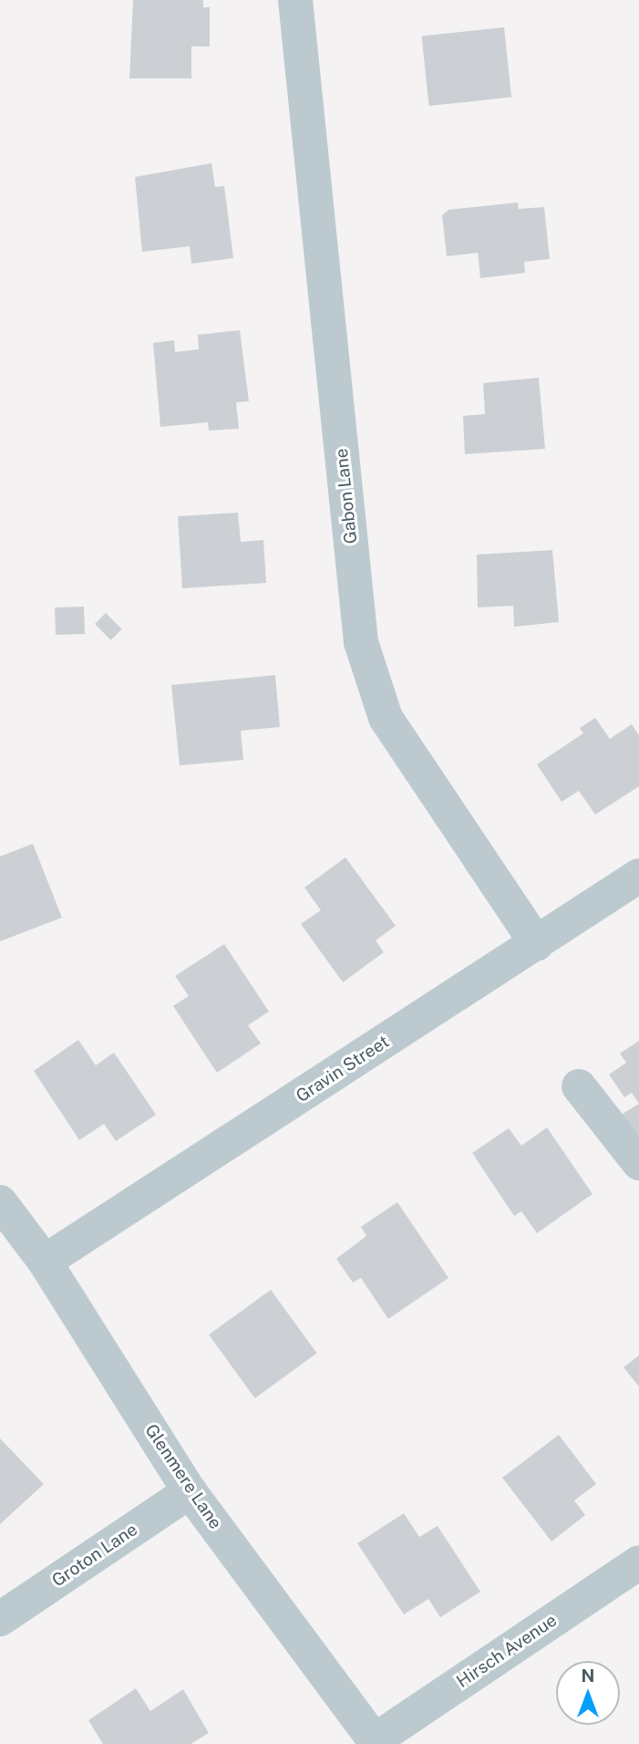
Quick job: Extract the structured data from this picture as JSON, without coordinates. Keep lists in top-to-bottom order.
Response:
{
  "streets": {
    "street": [
      "Gabon Lane",
      "Gravin Street",
      "Glenmere Lane",
      "Groton Lane",
      "Hirsch Avenue"
    ]
  },
  "crossings": [
    ["Gabon Lane", "Gravin Street"],
    ["Gravin Street", "Glenmere Lane"],
    ["Glenmere Lane", "Groton Lane"],
    ["Glenmere Lane", "Hirsch Avenue"]
  ],
  "north": "top"
}
